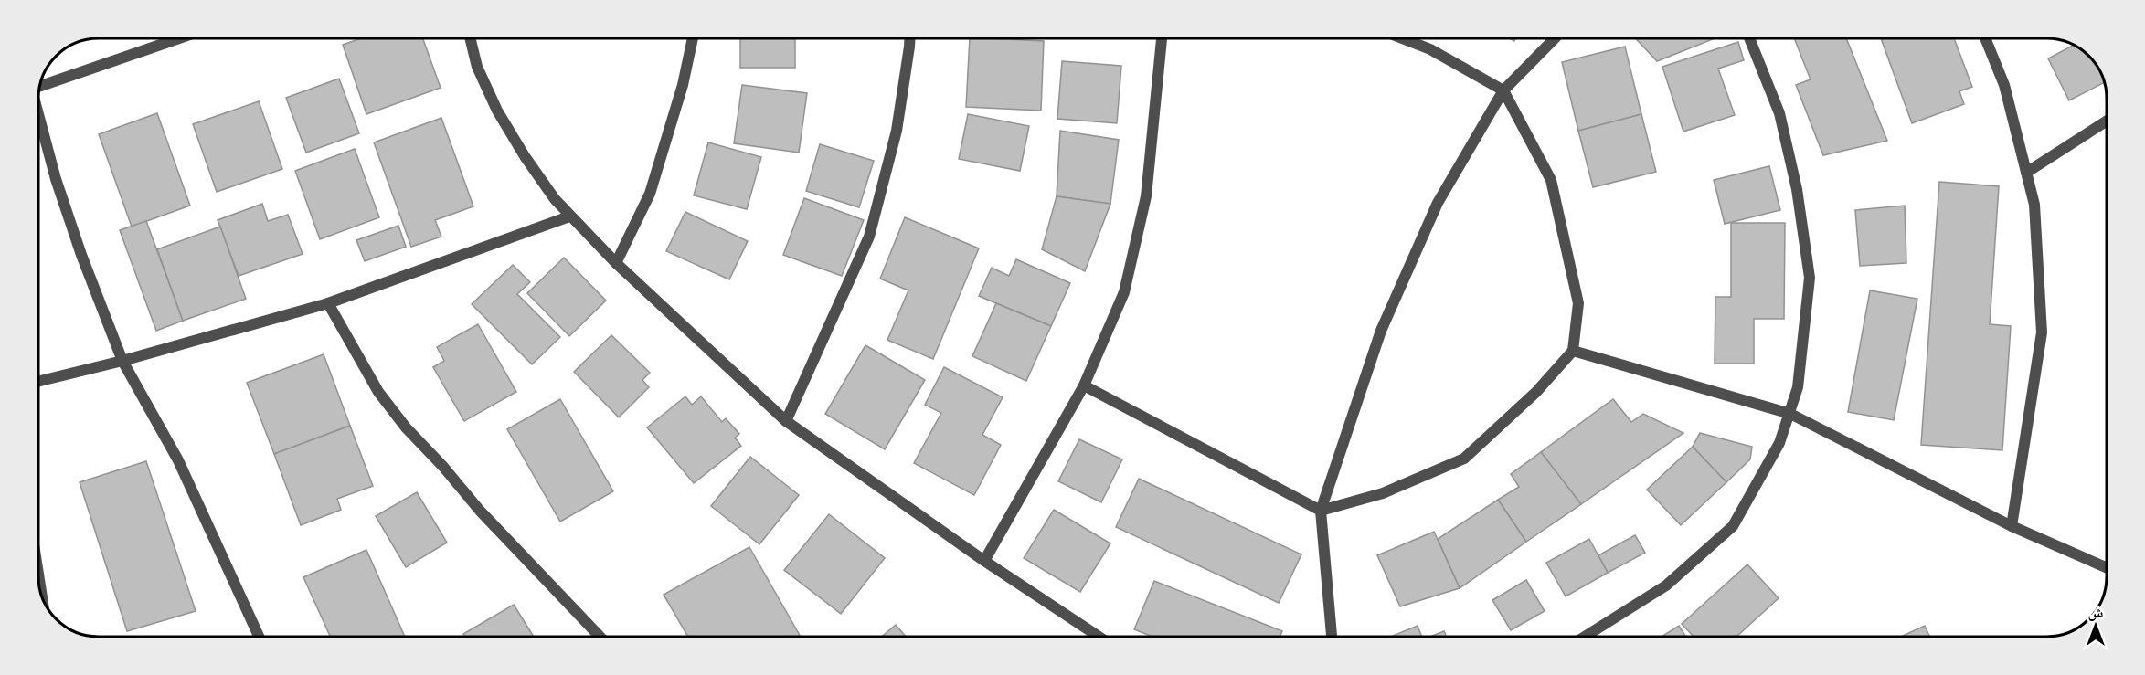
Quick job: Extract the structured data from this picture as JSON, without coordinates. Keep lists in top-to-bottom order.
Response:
{
  "north": "top"
}
